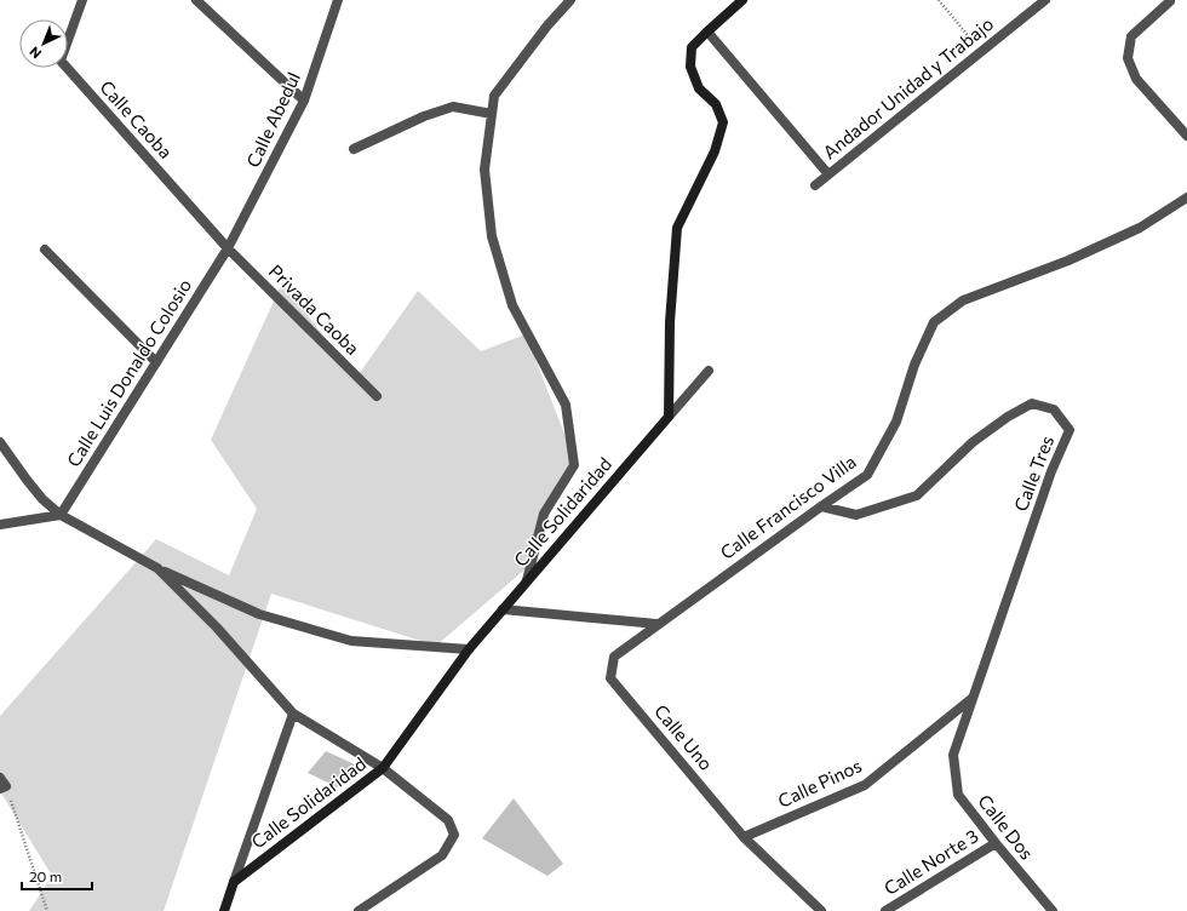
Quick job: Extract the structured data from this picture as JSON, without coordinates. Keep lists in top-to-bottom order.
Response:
{
  "streets": {
    "main road": ["Calle Solidaridad"],
    "street": [
      "Andador Unidad y Trabajo",
      "Calle Caoba",
      "Calle Abedul",
      "Privada Caoba",
      "Calle Luis Donaldo Colosio",
      "Calle Tres",
      "Calle Francisco Villa",
      "Calle Uno",
      "Calle Pinos",
      "Calle Dos",
      "Calle Norte 3"
    ]
  },
  "crossings": [
    ["Calle Caoba", "Calle Abedul"],
    ["Calle Caoba", "Privada Caoba"],
    ["Calle Caoba", "Calle Luis Donaldo Colosio"],
    ["Calle Abedul", "Privada Caoba"],
    ["Calle Abedul", "Calle Luis Donaldo Colosio"],
    ["Privada Caoba", "Calle Luis Donaldo Colosio"],
    ["Calle Tres", "Calle Francisco Villa"],
    ["Calle Tres", "Calle Pinos"],
    ["Calle Tres", "Calle Dos"],
    ["Calle Francisco Villa", "Calle Uno"],
    ["Calle Uno", "Calle Pinos"],
    ["Calle Dos", "Calle Norte 3"]
  ],
  "scale_bar": "20 m",
  "north": "bottom left"
}
